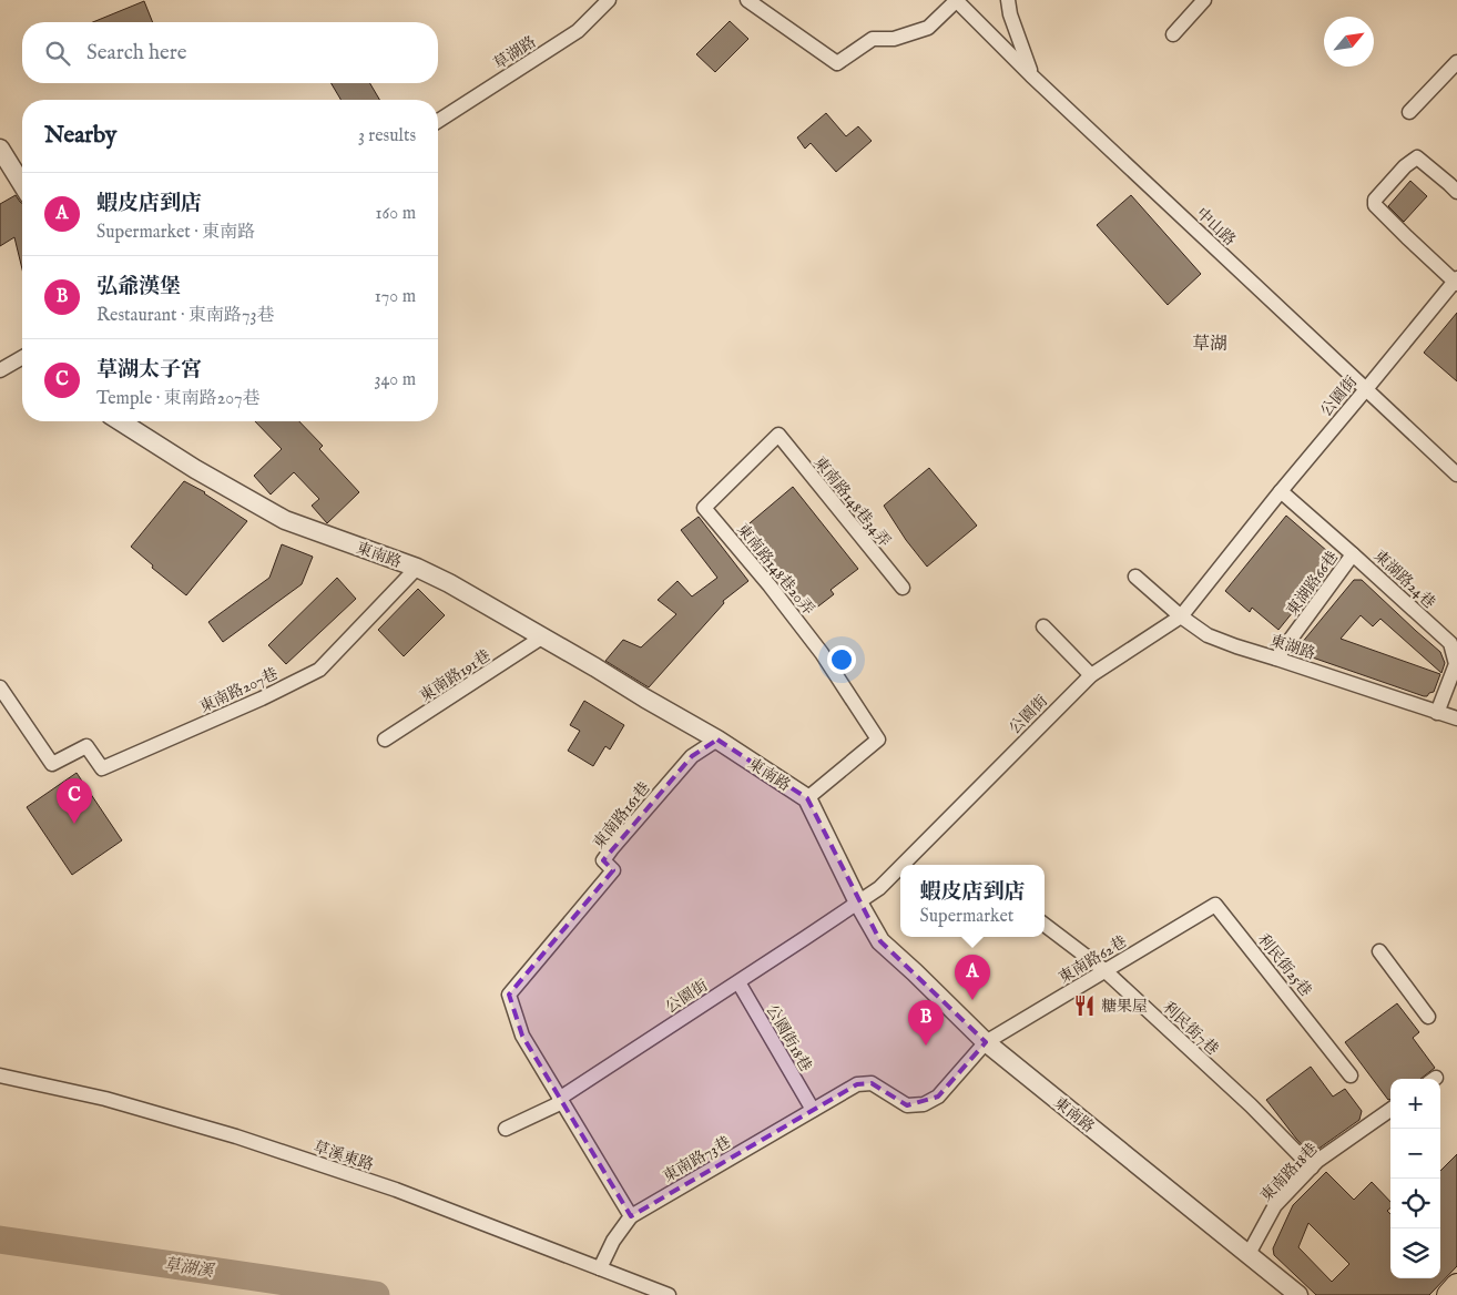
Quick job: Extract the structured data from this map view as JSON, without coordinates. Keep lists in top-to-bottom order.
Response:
{
  "streets": {
    "street": [
      "草湖路",
      "中山路",
      "公園街",
      "東南路148巷34弄",
      "東南路",
      "東南路148巷20弄",
      "東湖路24巷",
      "東湖路66巷",
      "東湖路",
      "東南路191巷",
      "東南路207巷",
      "東南路161巷",
      "東南路62巷",
      "利民街25巷",
      "利民街7巷",
      "公園街18巷",
      "草溪東路",
      "東南路73巷",
      "東南路18巷"
    ]
  },
  "crossings": [
    ["中山路", "公園街"],
    ["公園街", "東南路"],
    ["公園街", "東湖路24巷"],
    ["公園街", "東湖路"],
    ["公園街", "東南路161巷"],
    ["公園街", "公園街18巷"],
    ["東南路148巷34弄", "東南路148巷20弄"],
    ["東南路", "東南路148巷20弄"],
    ["東南路", "東南路191巷"],
    ["東南路", "東南路207巷"],
    ["東南路", "東南路161巷"],
    ["東南路", "東南路62巷"],
    ["東南路", "東南路73巷"],
    ["東南路", "東南路18巷"],
    ["東湖路24巷", "東湖路66巷"],
    ["東湖路24巷", "東湖路"],
    ["東湖路66巷", "東湖路"],
    ["東南路62巷", "利民街25巷"],
    ["東南路62巷", "利民街7巷"],
    ["東南路62巷", "東南路73巷"],
    ["利民街7巷", "東南路18巷"],
    ["公園街18巷", "東南路73巷"]
  ],
  "districts": ["草湖"],
  "water": ["草湖溪"],
  "places": {
    "restaurant": ["糖果屋"]
  },
  "north": "top right",
  "page": {
    "search": "Search here",
    "heading": ["Nearby", "3 results"],
    "list": [
      {
        "mark": "A",
        "name": "蝦皮店到店",
        "note": "Supermarket · 東南路",
        "value": "160 m"
      },
      {
        "mark": "B",
        "name": "弘爺漢堡",
        "note": "Restaurant · 東南路73巷",
        "value": "170 m"
      },
      {
        "mark": "C",
        "name": "草湖太子宮",
        "note": "Temple · 東南路207巷",
        "value": "340 m"
      }
    ],
    "pins": ["C", "A", "B"],
    "popup": ["蝦皮店到店", "Supermarket"],
    "map_buttons": ["+", "−"]
  }
}
